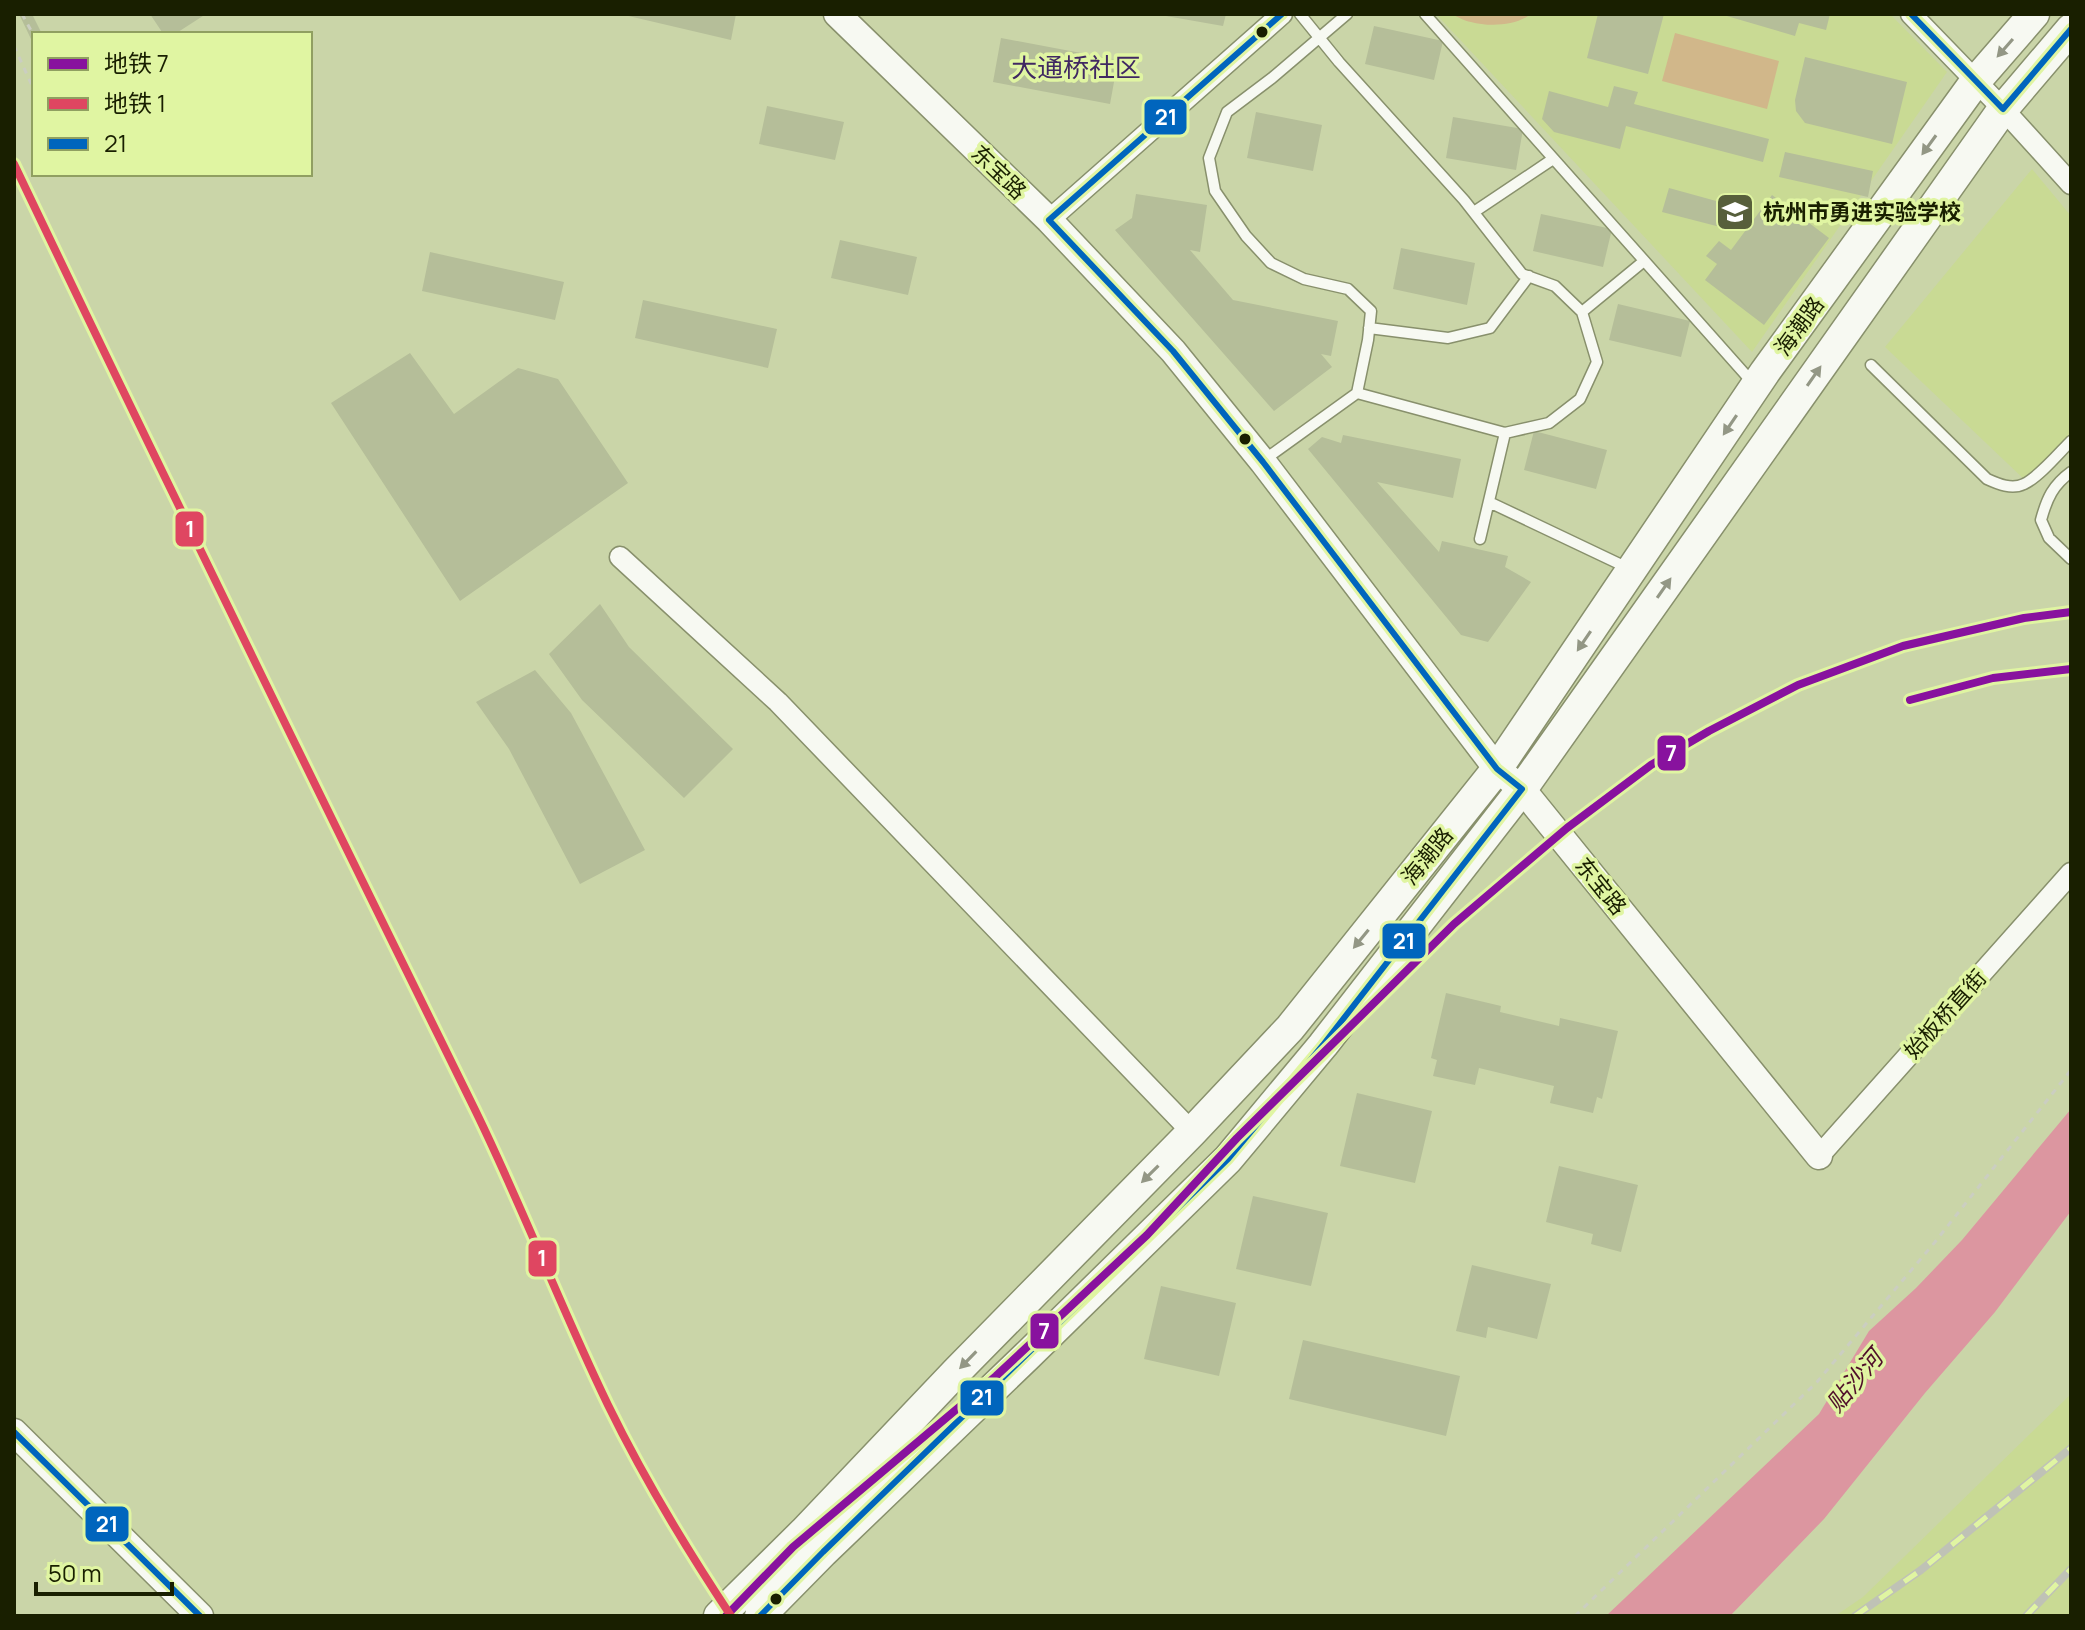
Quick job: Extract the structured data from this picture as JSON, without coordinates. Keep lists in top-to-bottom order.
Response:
{
  "streets": {
    "main road": ["海潮路"],
    "street": ["东宝路", "始板桥直街"]
  },
  "crossings": [
    ["东宝路", "海潮路"],
    ["东宝路", "始板桥直街"]
  ],
  "districts": ["大通桥社区"],
  "water": ["贴沙河"],
  "places": {
    "school or university": ["杭州市勇进实验学校"]
  },
  "lines": ["transit line 21", "metro line 1", "metro line 7"],
  "legend": ["地铁 7", "地铁 1", "21"],
  "scale_bar": "50 m"
}
